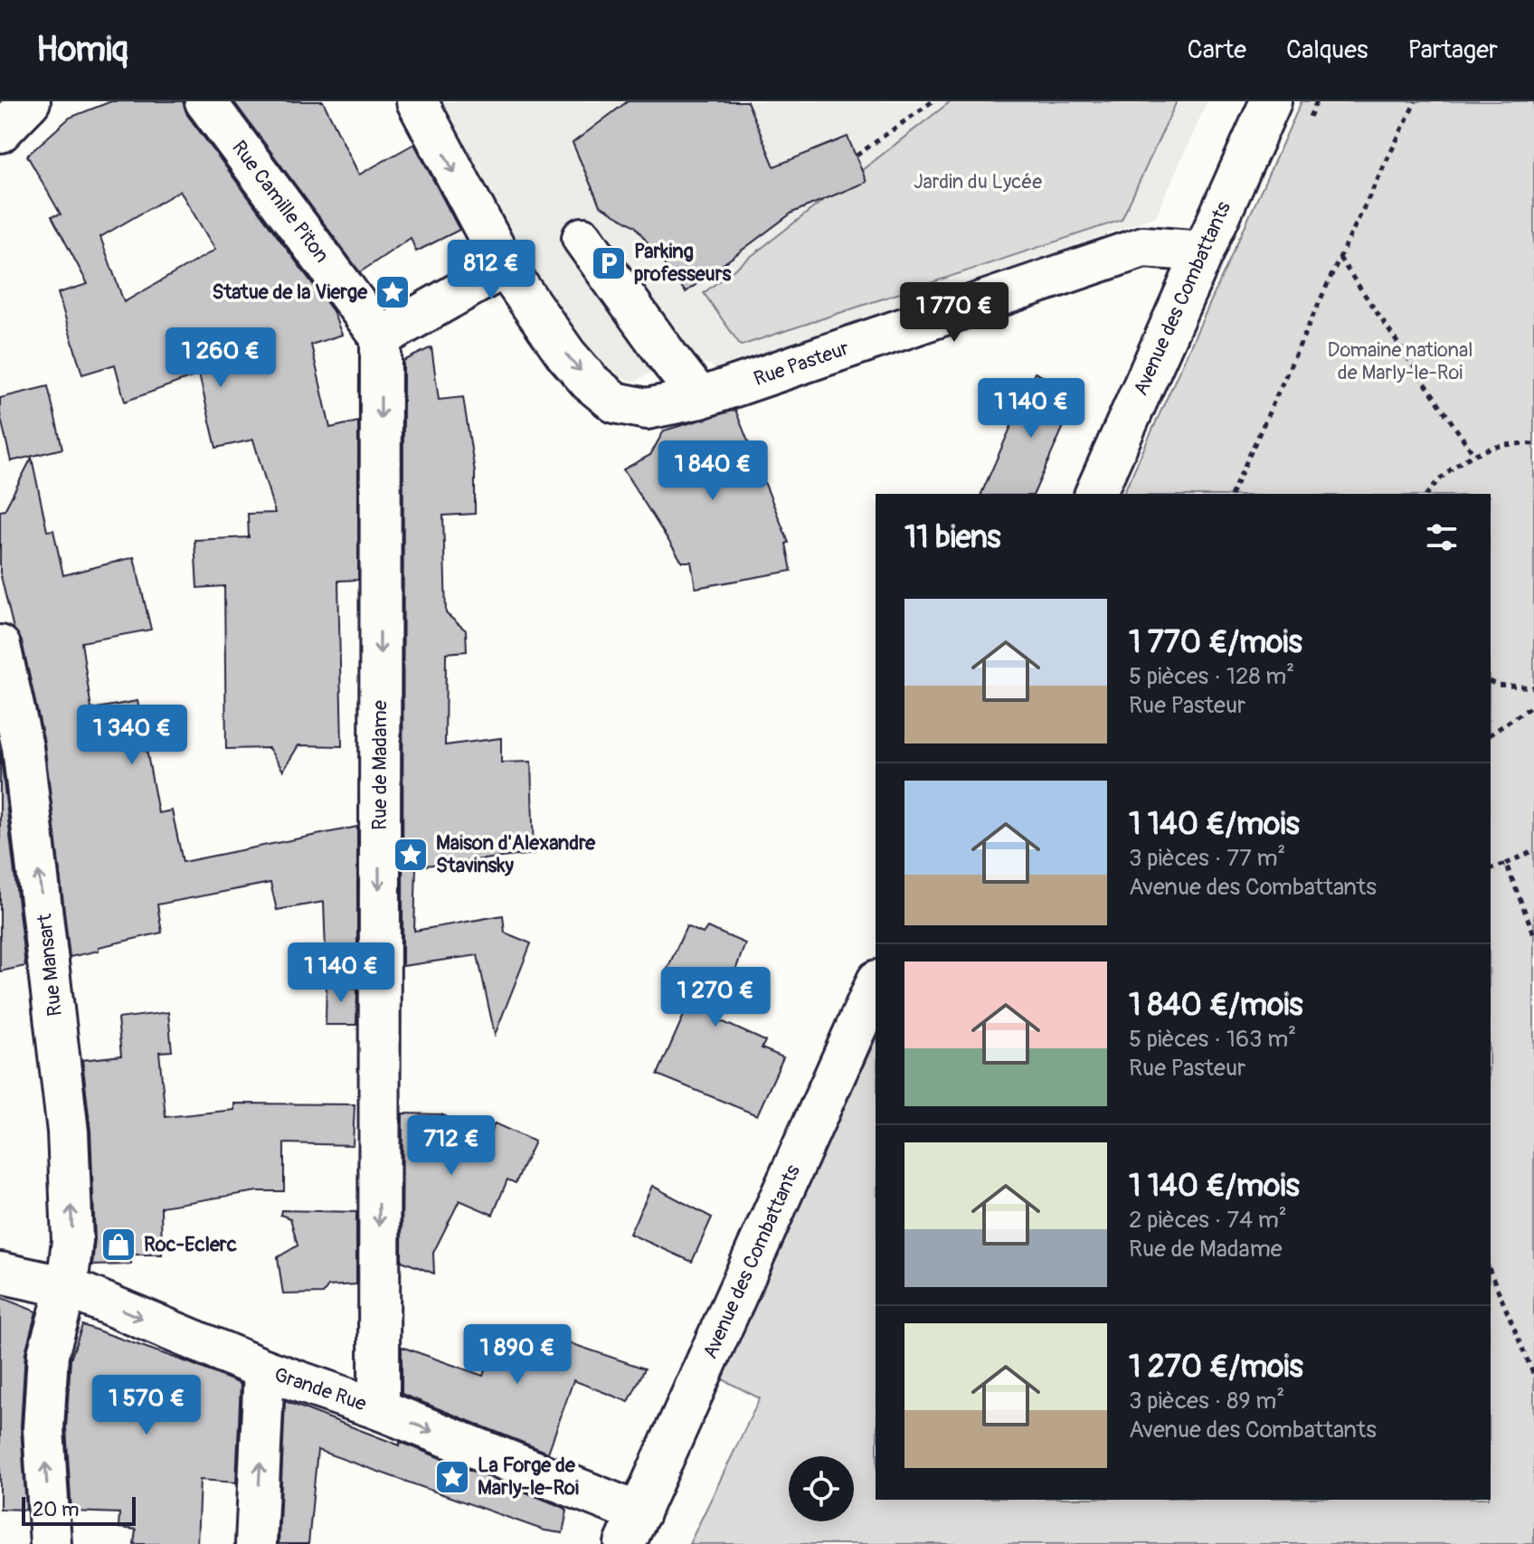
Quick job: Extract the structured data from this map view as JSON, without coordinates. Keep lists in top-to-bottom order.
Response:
{
  "streets": {
    "street": [
      "Rue Camille Piton",
      "Avenue des Combattants",
      "Rue Pasteur",
      "Rue de Madame",
      "Rue Mansart",
      "Grande Rue"
    ]
  },
  "crossings": [
    ["Rue Camille Piton", "Rue de Madame"],
    ["Avenue des Combattants", "Rue Pasteur"],
    ["Avenue des Combattants", "Grande Rue"],
    ["Rue de Madame", "Grande Rue"],
    ["Rue Mansart", "Grande Rue"]
  ],
  "one_way": ["Rue de Madame", "Rue Mansart", "Grande Rue"],
  "parks": ["Jardin du Lycée", "Domaine national de Marly-le-Roi"],
  "places": {
    "parking": ["Parking professeurs"],
    "place": ["Statue de la Vierge", "Maison d'Alexandre Stavinsky", "La Forge de Marly-le-Roi"],
    "shop": ["Roc-Eclerc"]
  },
  "scale_bar": "20 m",
  "page": {
    "header": "Homiq",
    "nav": ["Carte", "Calques", "Partager"],
    "price": [
      "812 €",
      "1 770 €",
      "1 260 €",
      "1 140 €",
      "1 840 €",
      "1 340 €",
      "1 140 €",
      "1 270 €",
      "712 €",
      "1 890 €",
      "1 570 €"
    ],
    "heading": "11 biens",
    "list": [
      {
        "name": "1 770 €/mois",
        "note": "5 pièces · 128 m² · Rue Pasteur"
      },
      {
        "name": "1 140 €/mois",
        "note": "3 pièces · 77 m² · Avenue des Combattants"
      },
      {
        "name": "1 840 €/mois",
        "note": "5 pièces · 163 m² · Rue Pasteur"
      },
      {
        "name": "1 140 €/mois",
        "note": "2 pièces · 74 m² · Rue de Madame"
      },
      {
        "name": "1 270 €/mois",
        "note": "3 pièces · 89 m² · Avenue des Combattants"
      }
    ],
    "scale": "20 m"
  }
}
